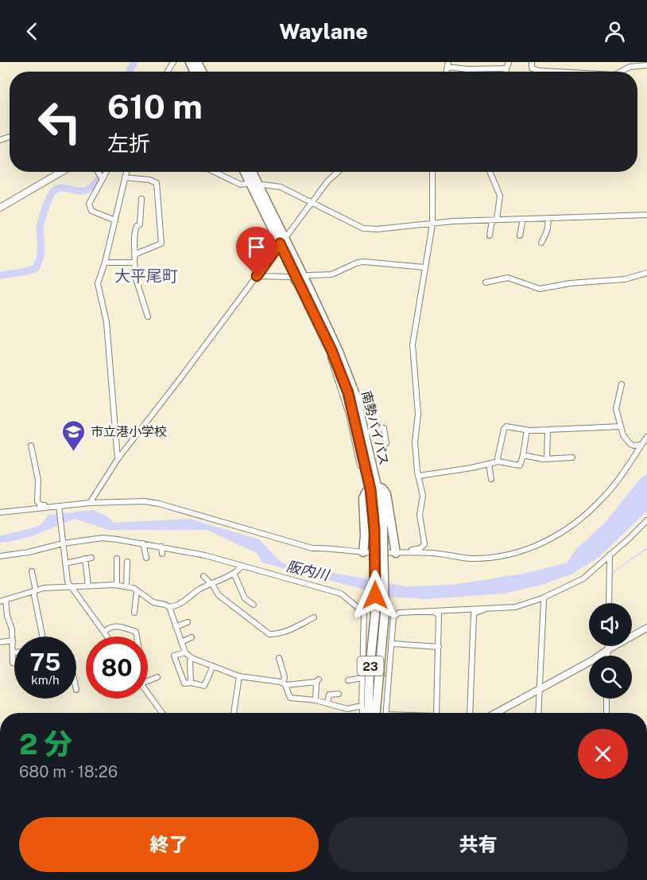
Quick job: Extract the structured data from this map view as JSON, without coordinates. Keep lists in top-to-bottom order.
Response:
{
  "streets": {
    "highway": ["南勢バイパス", "23"]
  },
  "districts": ["大平尾町"],
  "water": ["阪内川"],
  "places": {
    "school or university": ["市立港小学校"]
  },
  "page": {
    "header": "Waylane",
    "turn": ["610 m", "左折"],
    "speed": "75 km/h",
    "limit": "80",
    "heading": ["2 分", "680 m · 18:26"],
    "buttons": ["終了", "共有"]
  }
}
